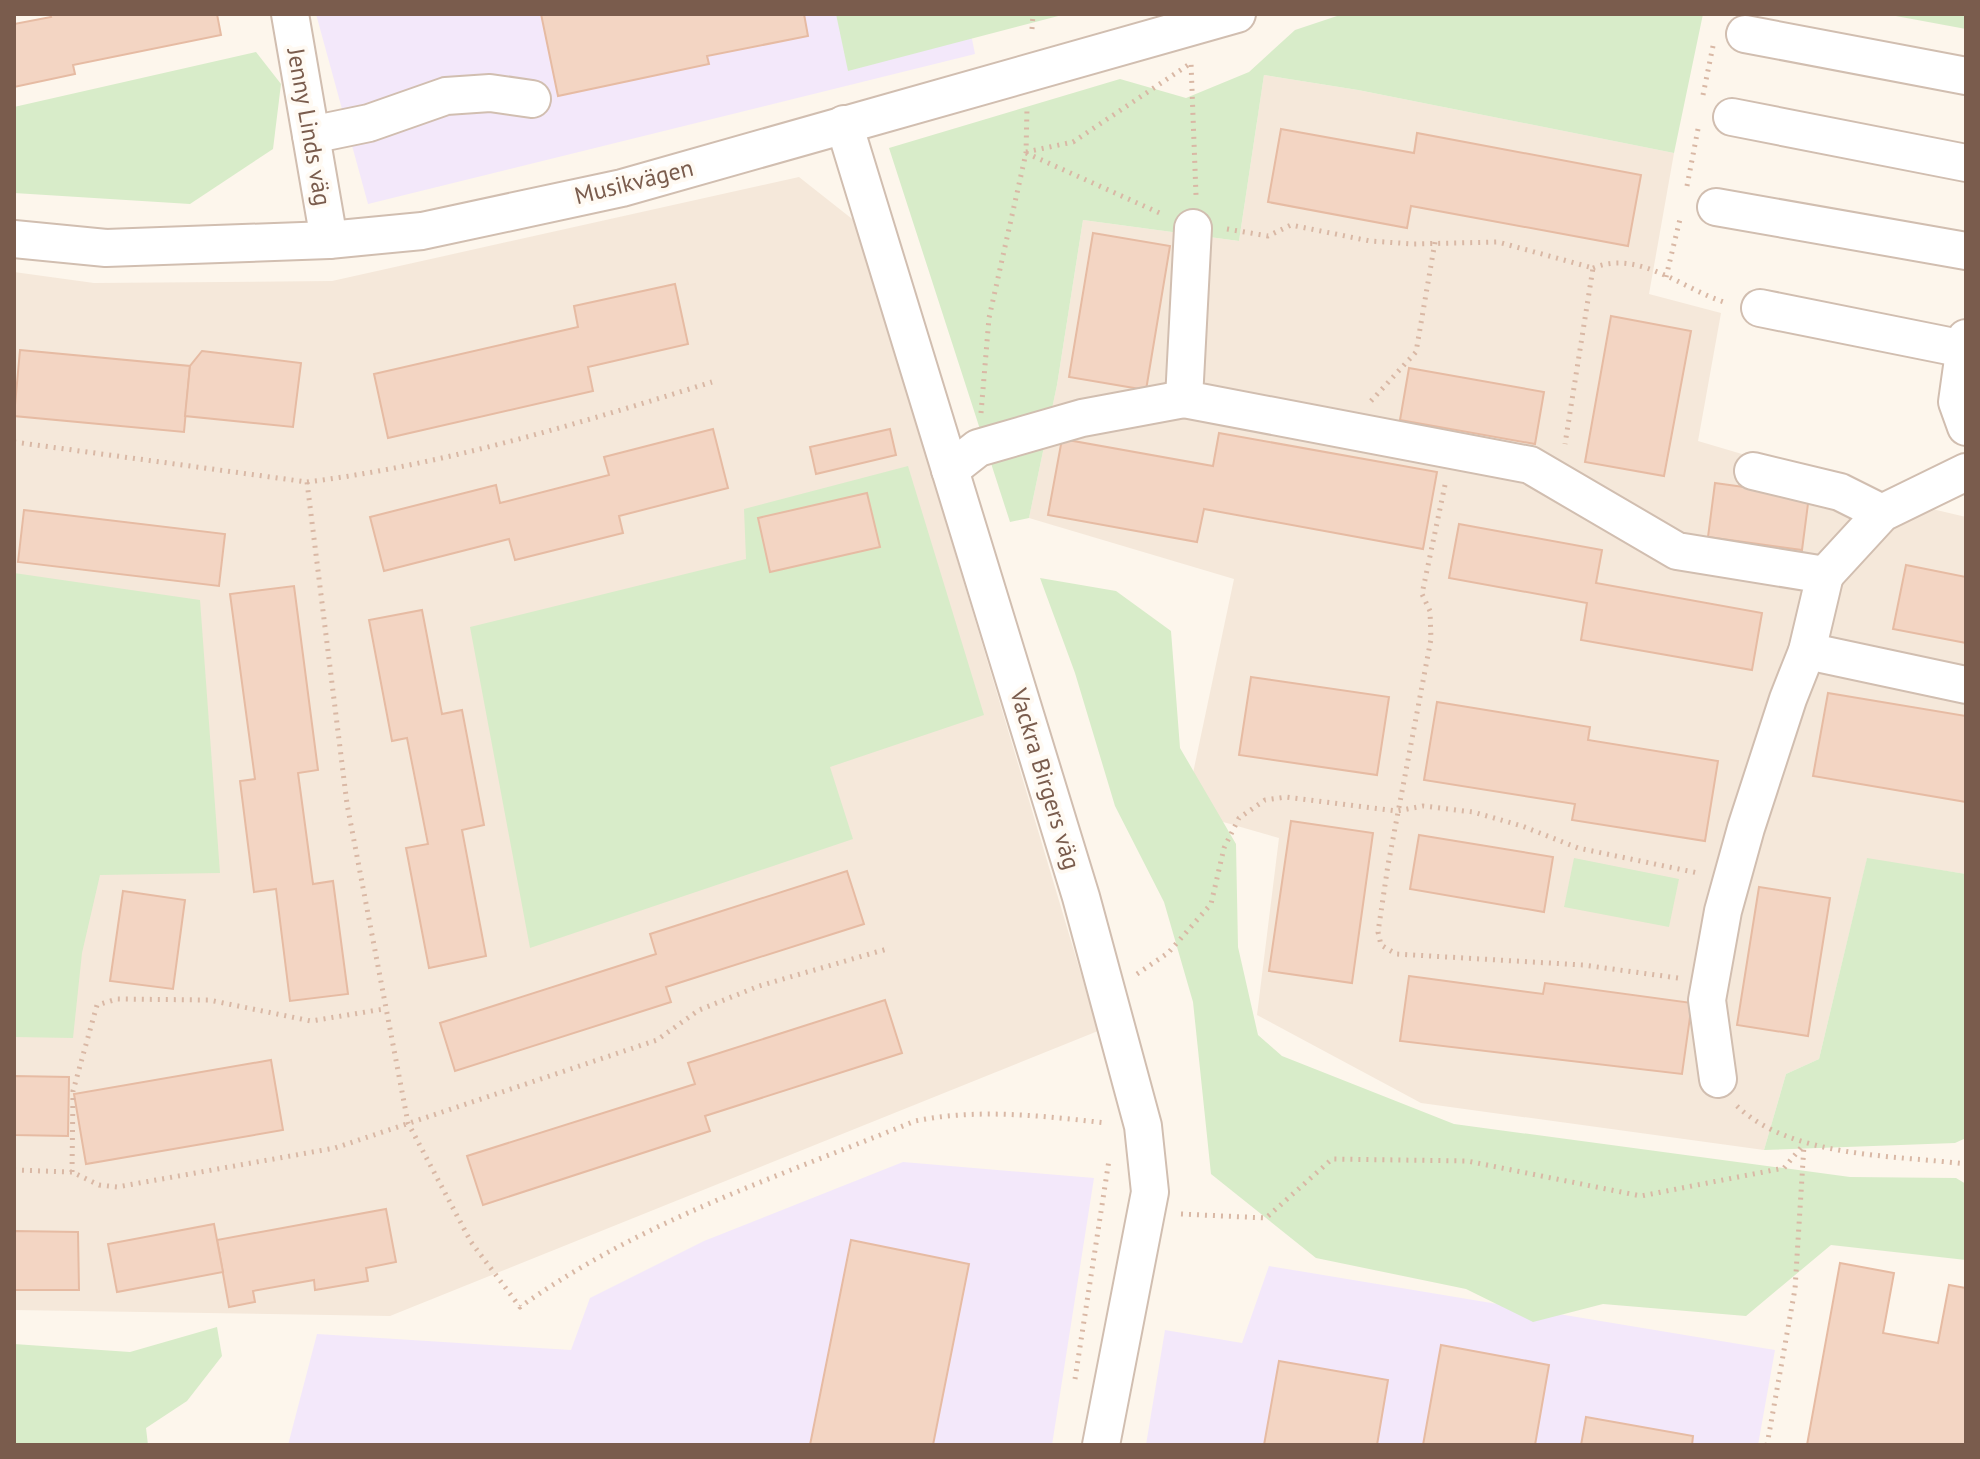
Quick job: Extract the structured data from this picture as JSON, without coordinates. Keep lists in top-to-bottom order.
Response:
{
  "streets": {
    "street": ["Jenny Linds väg", "Musikvägen", "Vackra Birgers väg"]
  },
  "crossings": [
    ["Jenny Linds väg", "Musikvägen"],
    ["Musikvägen", "Vackra Birgers väg"]
  ]
}
